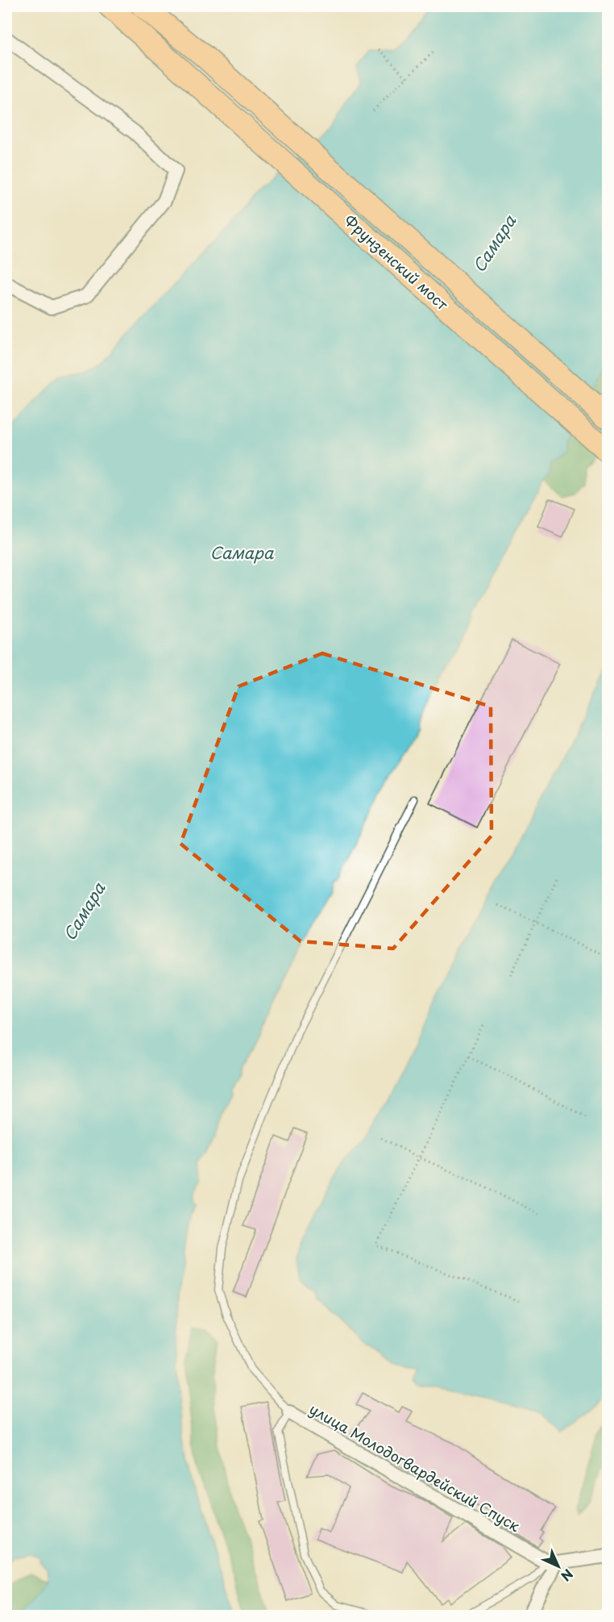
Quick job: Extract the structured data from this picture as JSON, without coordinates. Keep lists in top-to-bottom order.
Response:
{
  "streets": {
    "main road": ["Фрунзенский мост"],
    "street": ["улица Молодогвардейский Спуск"]
  },
  "water": ["Самара"],
  "north": "bottom right"
}
